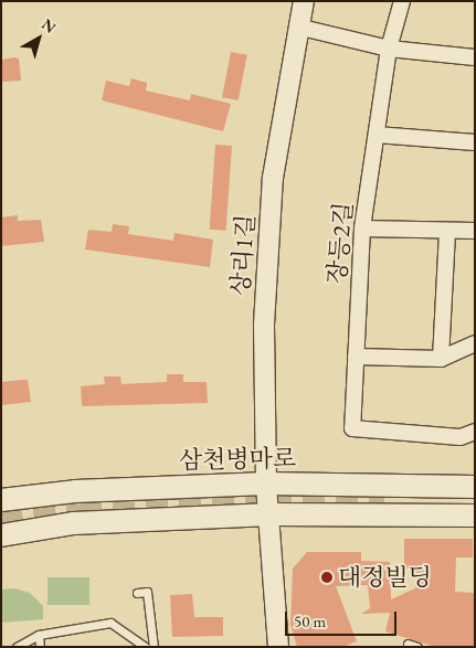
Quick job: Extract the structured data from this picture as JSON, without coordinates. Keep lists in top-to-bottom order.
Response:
{
  "streets": {
    "main road": ["삼천병마로"],
    "street": ["장등2길", "상리1길"]
  },
  "crossings": [
    ["상리1길", "삼천병마로"]
  ],
  "places": ["대정빌딩"],
  "scale_bar": "50 m",
  "north": "top right"
}
